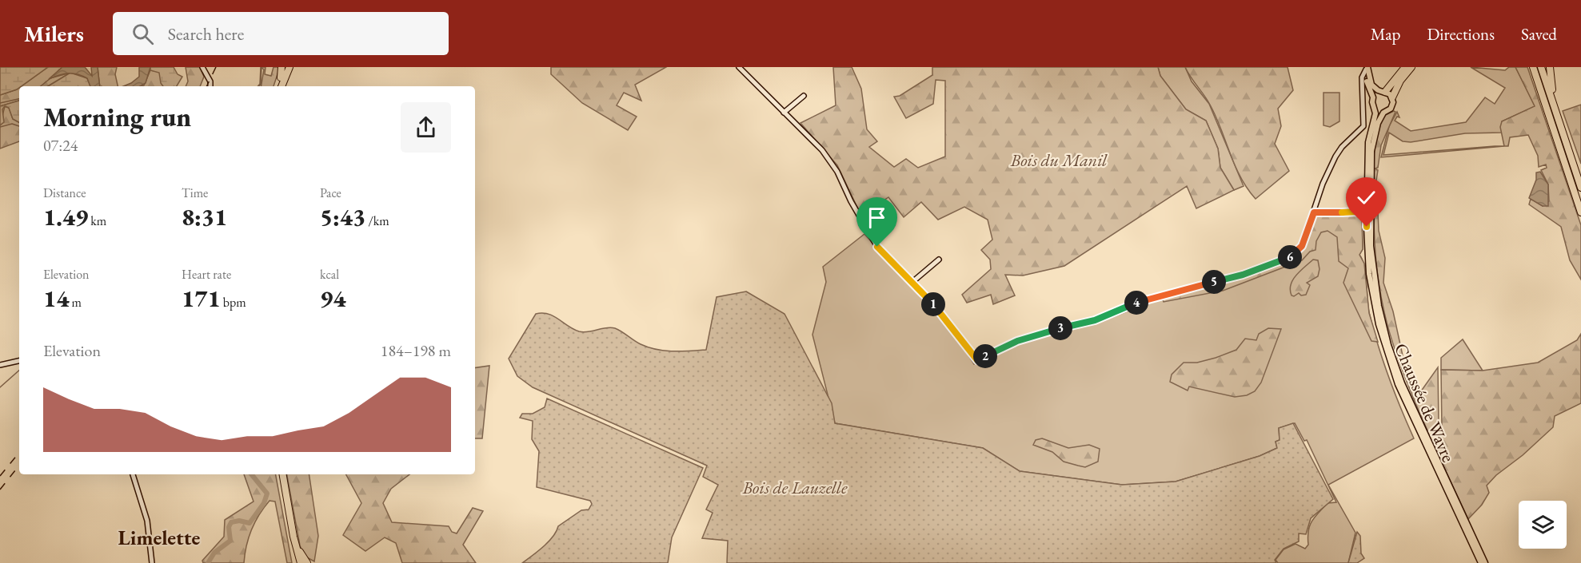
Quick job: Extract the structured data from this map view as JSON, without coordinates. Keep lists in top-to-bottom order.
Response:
{
  "streets": {
    "main road": ["Chaussée de Wavre"]
  },
  "districts": ["Limelette"],
  "parks": ["Bois du Manil", "Bois de Lauzelle"],
  "page": {
    "header": "Milers",
    "search": "Search here",
    "nav": ["Map", "Directions", "Saved"],
    "heading": ["Morning run", "07:24"],
    "stats": [
      ["Distance", "1.49 km"],
      ["Time", "8:31"],
      ["Pace", "5:43 /km"],
      ["Elevation", "14 m"],
      ["Heart rate", "171 bpm"],
      ["kcal", "94"]
    ],
    "pins": [
      "6",
      "5",
      "4",
      "1",
      "3",
      "2"
    ],
    "chart": ["Elevation", "184–198 m"]
  }
}
